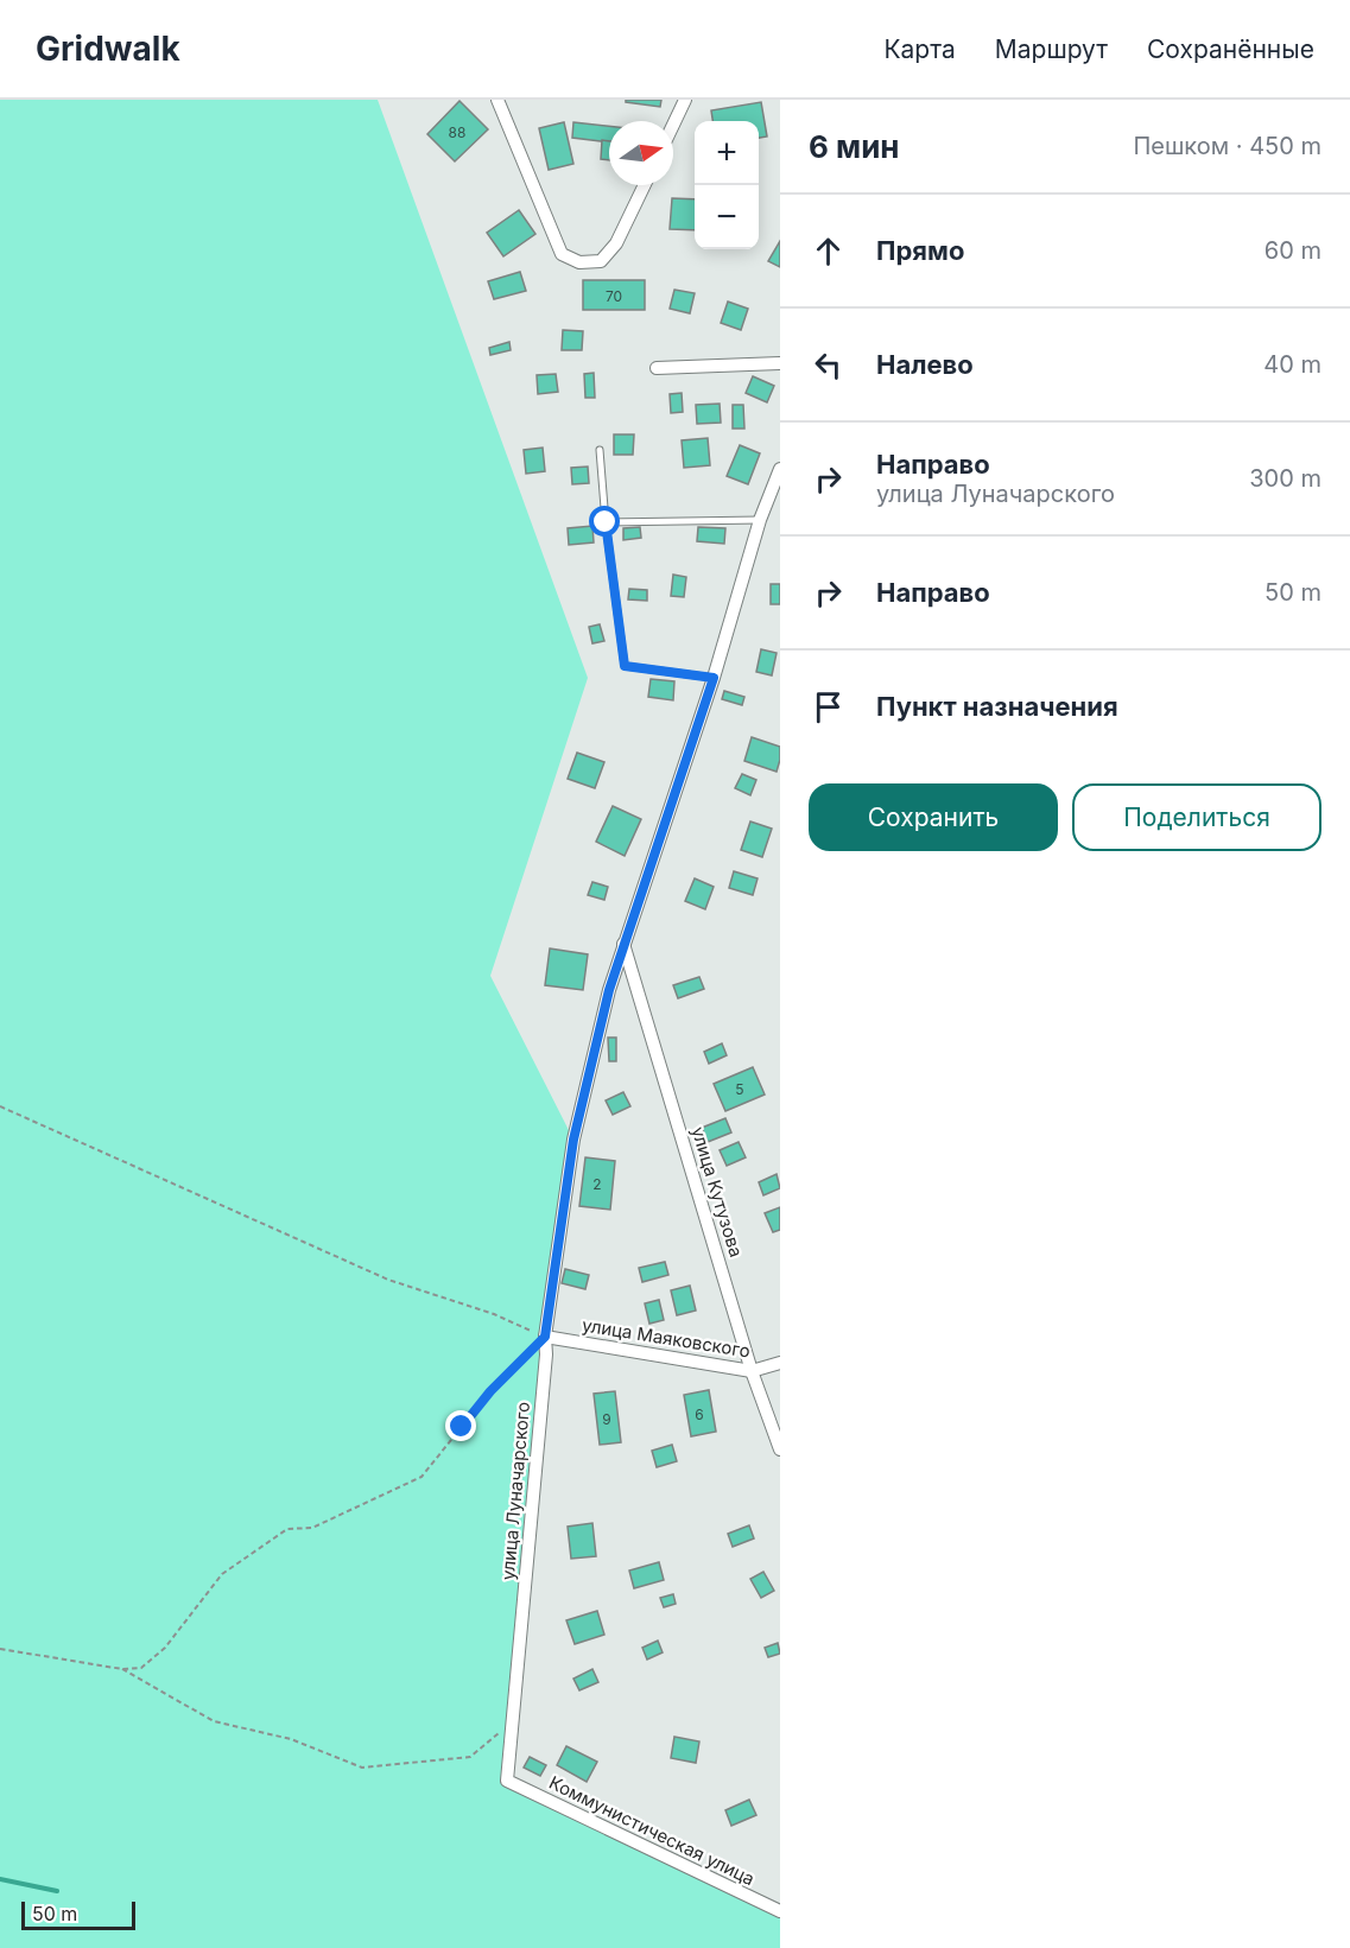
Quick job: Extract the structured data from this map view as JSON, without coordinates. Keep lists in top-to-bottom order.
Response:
{
  "streets": {
    "street": [
      "улица Кутузова",
      "улица Маяковского",
      "улица Луначарского",
      "Коммунистическая улица"
    ]
  },
  "crossings": [
    ["улица Кутузова", "улица Маяковского"],
    ["улица Кутузова", "улица Луначарского"],
    ["улица Маяковского", "улица Луначарского"],
    ["улица Луначарского", "Коммунистическая улица"]
  ],
  "house_numbers": [
    "88",
    "70",
    "5",
    "2",
    "6",
    "9"
  ],
  "scale_bar": "50 m",
  "north": "right",
  "page": {
    "header": "Gridwalk",
    "nav": ["Карта", "Маршрут", "Сохранённые"],
    "heading": ["6 мин", "Пешком · 450 m"],
    "map_buttons": ["+", "−"],
    "list": [
      ["Прямо", "60 m"],
      ["Налево", "40 m"],
      ["Направо", "улица Луначарского", "300 m"],
      ["Направо", "50 m"],
      "Пункт назначения"
    ],
    "buttons": ["Сохранить", "Поделиться"],
    "scale": "50 m"
  }
}
